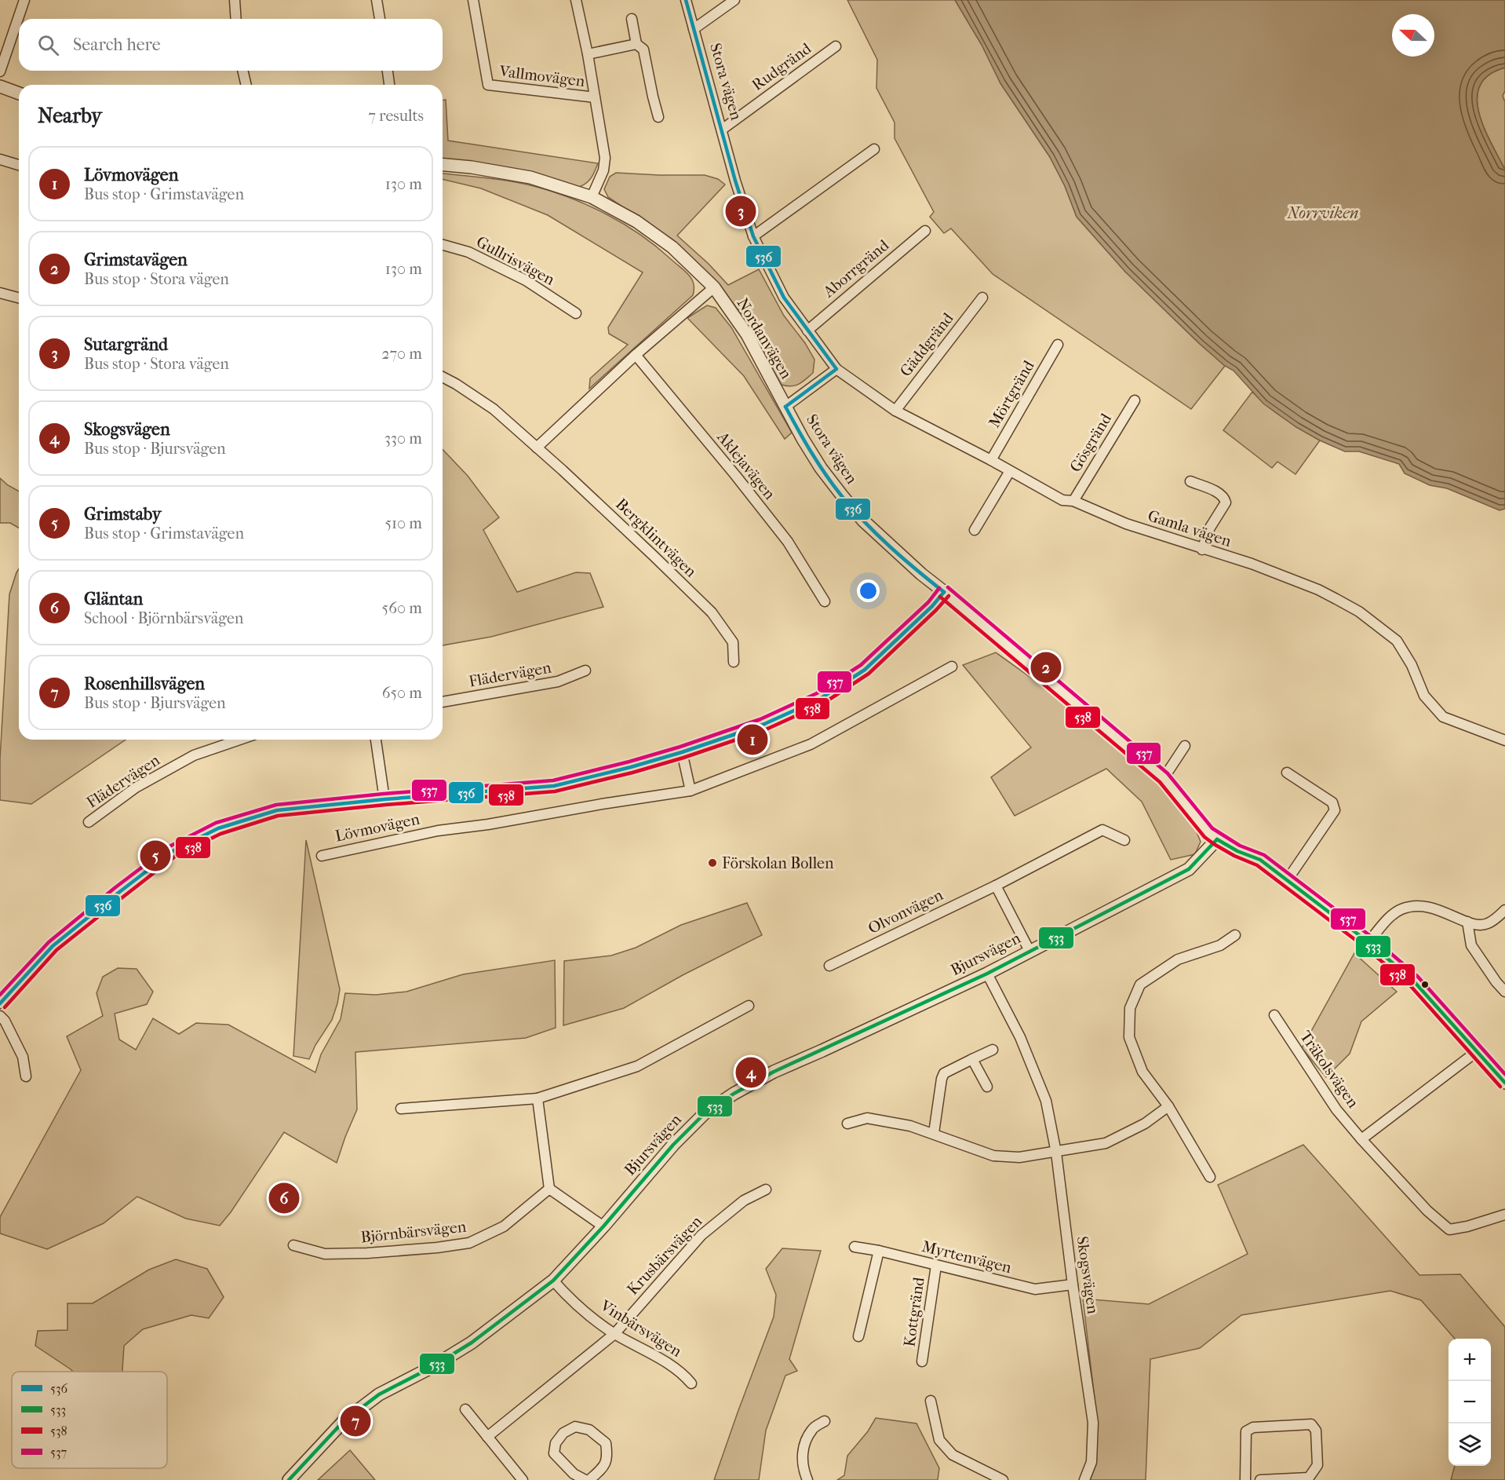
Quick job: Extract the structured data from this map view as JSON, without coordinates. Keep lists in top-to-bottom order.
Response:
{
  "streets": {
    "street": [
      "Rudgränd",
      "Vallmovägen",
      "Stora vägen",
      "Gullrisvägen",
      "Aborrgränd",
      "Nordanvägen",
      "Gäddgränd",
      "Mörtgränd",
      "Gösgränd",
      "Aklejavägen",
      "Gamla vägen",
      "Bergklintvägen",
      "Flädervägen",
      "Lövmovägen",
      "Olvonvägen",
      "Bjursvägen",
      "Träkolsvägen",
      "Björnbärsvägen",
      "Krusbärsvägen",
      "Myrtenvägen",
      "Skogsvägen",
      "Kottgränd",
      "Vinbärsvägen"
    ]
  },
  "crossings": [
    ["Rudgränd", "Stora vägen"],
    ["Vallmovägen", "Nordanvägen"],
    ["Stora vägen", "Aborrgränd"],
    ["Stora vägen", "Nordanvägen"],
    ["Stora vägen", "Gamla vägen"],
    ["Stora vägen", "Bjursvägen"],
    ["Gäddgränd", "Gamla vägen"],
    ["Mörtgränd", "Gamla vägen"],
    ["Gösgränd", "Gamla vägen"],
    ["Bjursvägen", "Skogsvägen"],
    ["Bjursvägen", "Vinbärsvägen"],
    ["Krusbärsvägen", "Vinbärsvägen"],
    ["Myrtenvägen", "Skogsvägen"],
    ["Myrtenvägen", "Kottgränd"]
  ],
  "water": ["Norrviken"],
  "places": ["Förskolan Bollen"],
  "lines": [
    "transit line 536",
    "transit line 537",
    "transit line 538",
    "transit line 533"
  ],
  "legend": [
    "536",
    "533",
    "538",
    "537"
  ],
  "north": "left",
  "page": {
    "search": "Search here",
    "heading": ["Nearby", "7 results"],
    "list": [
      {
        "mark": "1",
        "name": "Lövmovägen",
        "note": "Bus stop · Grimstavägen",
        "value": "130 m"
      },
      {
        "mark": "2",
        "name": "Grimstavägen",
        "note": "Bus stop · Stora vägen",
        "value": "130 m"
      },
      {
        "mark": "3",
        "name": "Sutargränd",
        "note": "Bus stop · Stora vägen",
        "value": "270 m"
      },
      {
        "mark": "4",
        "name": "Skogsvägen",
        "note": "Bus stop · Bjursvägen",
        "value": "330 m"
      },
      {
        "mark": "5",
        "name": "Grimstaby",
        "note": "Bus stop · Grimstavägen",
        "value": "510 m"
      },
      {
        "mark": "6",
        "name": "Gläntan",
        "note": "School · Björnbärsvägen",
        "value": "560 m"
      },
      {
        "mark": "7",
        "name": "Rosenhillsvägen",
        "note": "Bus stop · Bjursvägen",
        "value": "650 m"
      }
    ],
    "pins": [
      "3",
      "2",
      "1",
      "5",
      "4",
      "6",
      "7"
    ],
    "map_buttons": ["+", "−"]
  }
}
